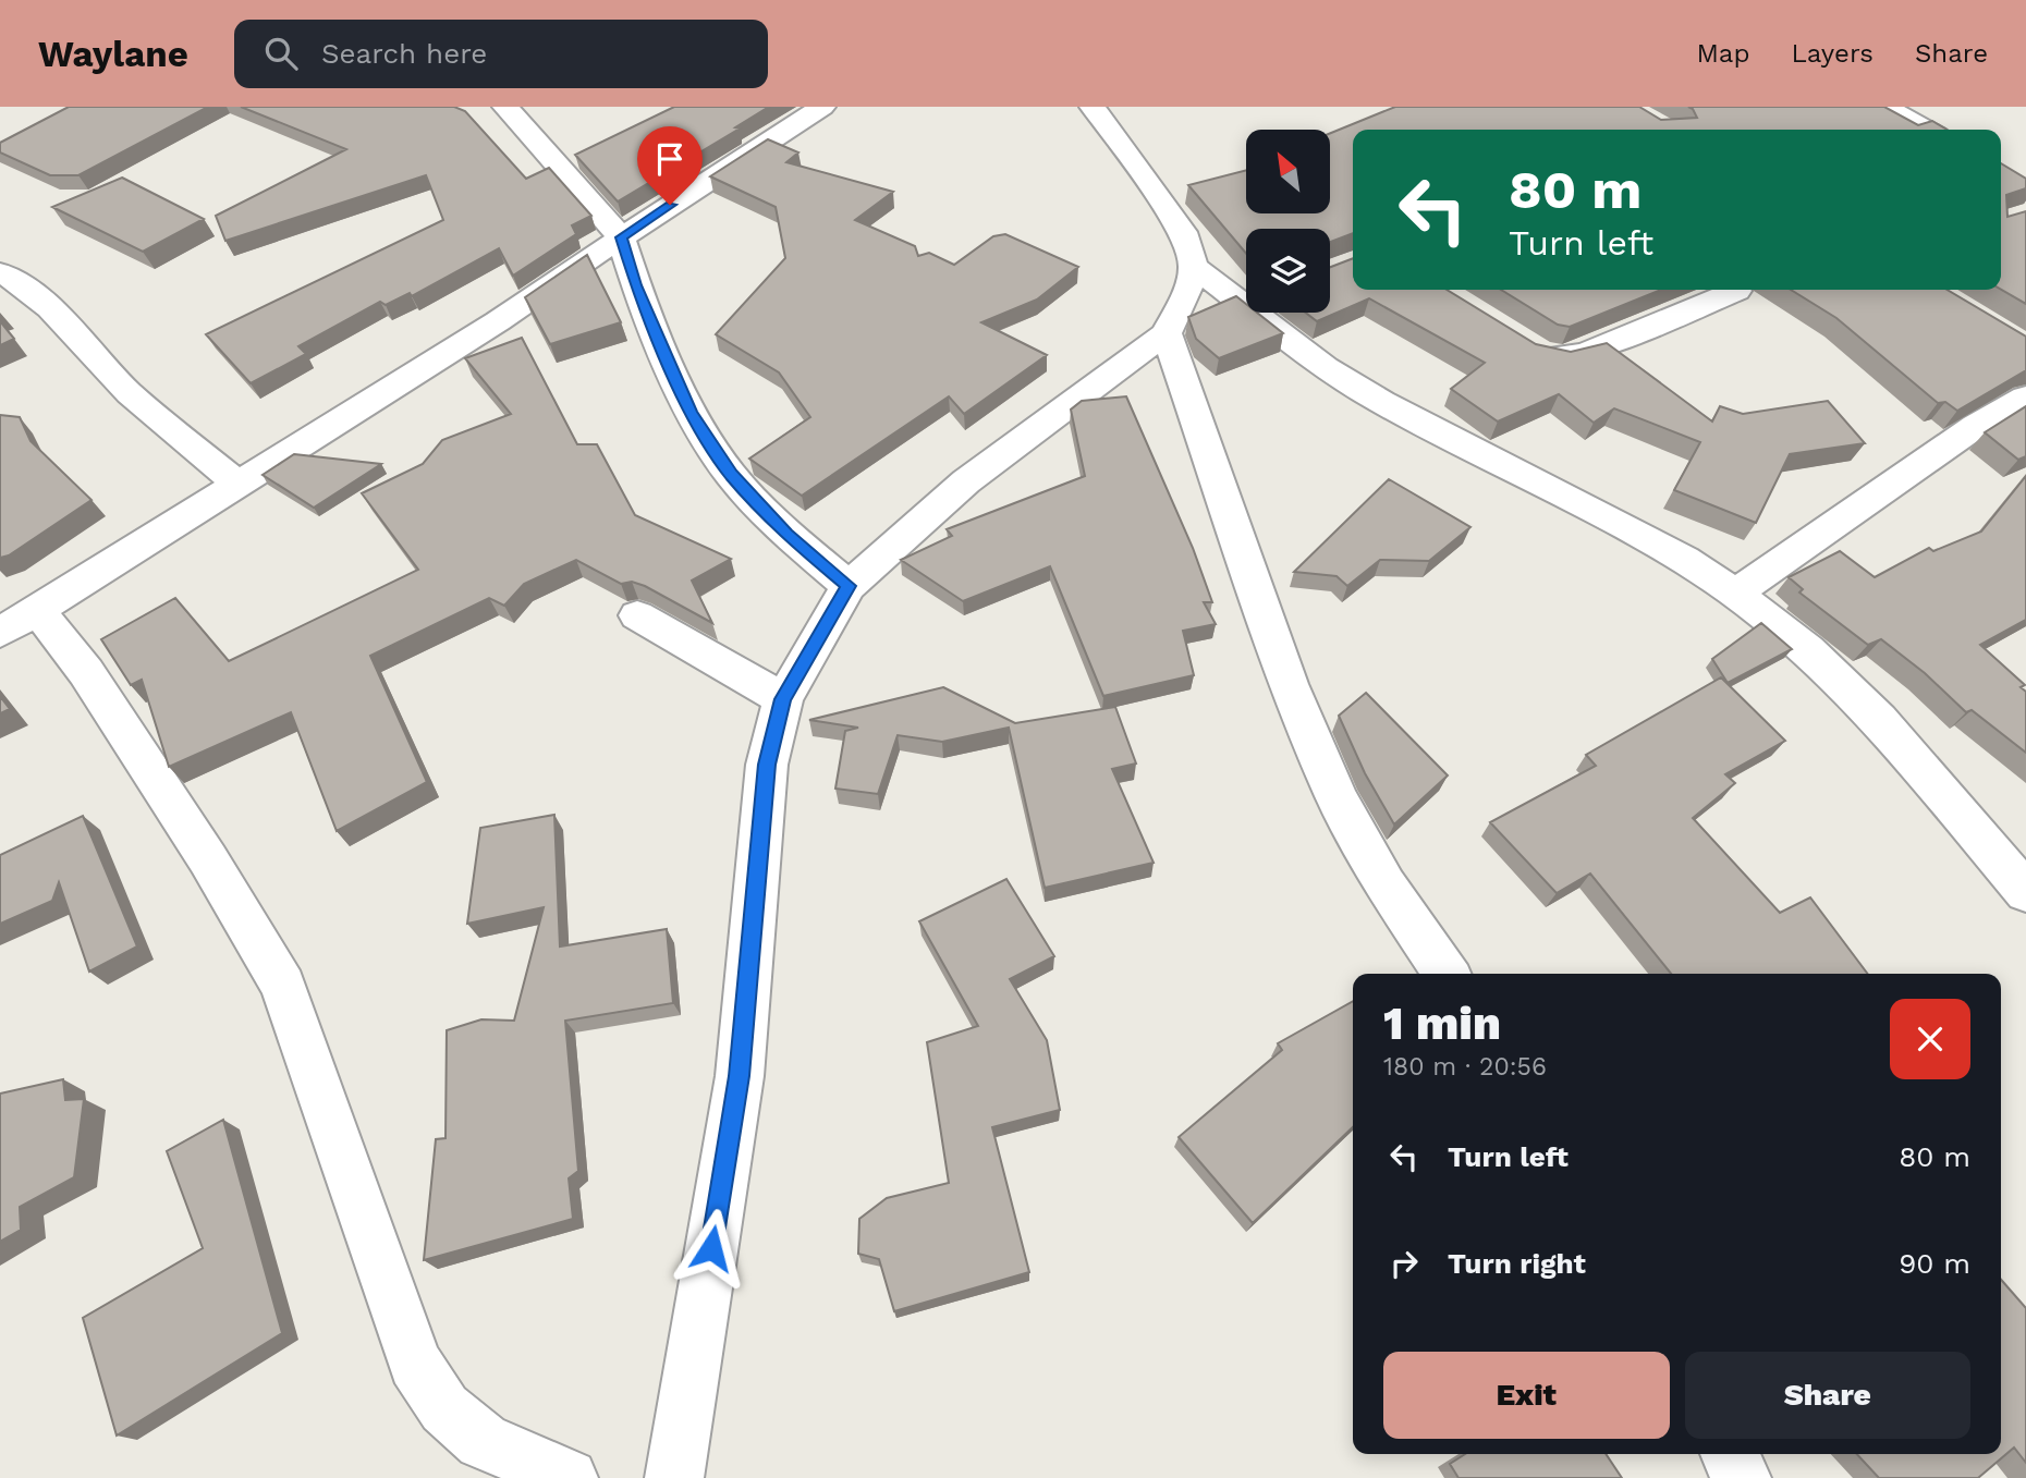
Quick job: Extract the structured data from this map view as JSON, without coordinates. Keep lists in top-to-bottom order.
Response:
{
  "north": "top left",
  "page": {
    "header": "Waylane",
    "search": "Search here",
    "nav": ["Map", "Layers", "Share"],
    "turn": ["80 m", "Turn left"],
    "heading": ["1 min", "180 m · 20:56"],
    "list": [
      {
        "name": "Turn left",
        "value": "80 m"
      },
      {
        "name": "Turn right",
        "value": "90 m"
      }
    ],
    "buttons": ["Exit", "Share"]
  }
}
